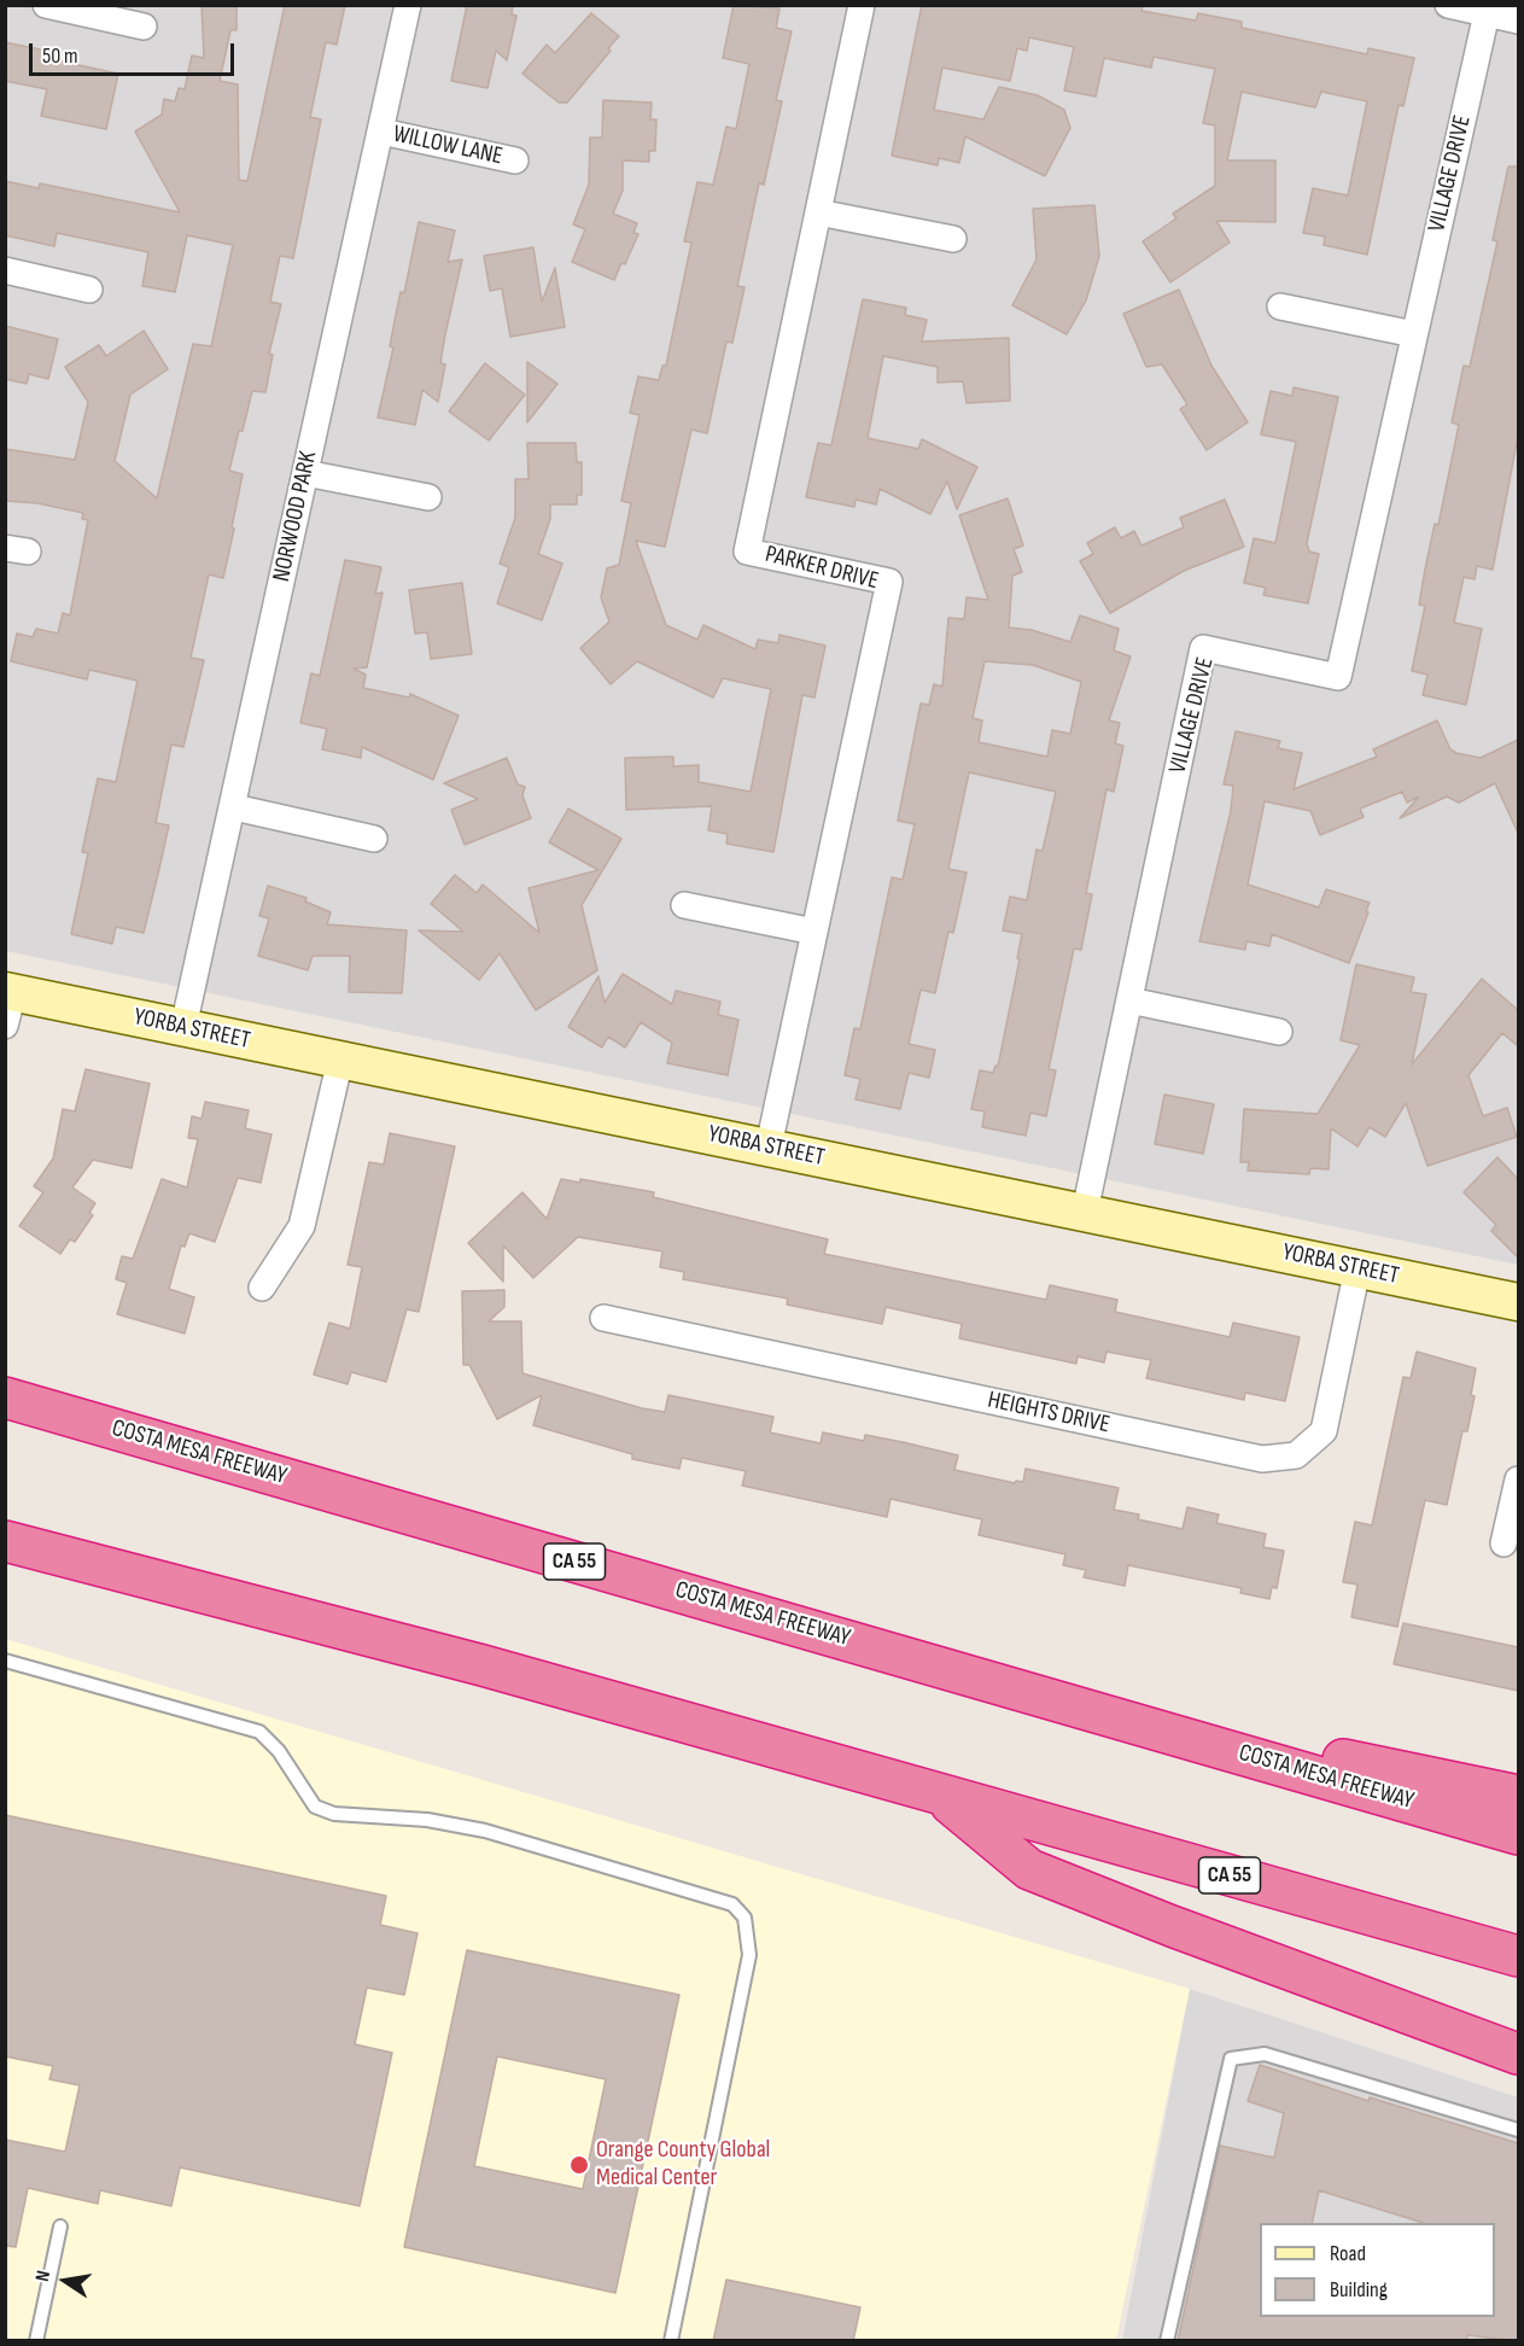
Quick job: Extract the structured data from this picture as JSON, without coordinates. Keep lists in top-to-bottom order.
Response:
{
  "streets": {
    "highway": ["COSTA MESA FREEWAY", "CA 55"],
    "main road": ["YORBA STREET"],
    "street": [
      "WILLOW LANE",
      "VILLAGE DRIVE",
      "NORWOOD PARK",
      "PARKER DRIVE",
      "HEIGHTS DRIVE"
    ]
  },
  "crossings": [
    ["WILLOW LANE", "NORWOOD PARK"],
    ["VILLAGE DRIVE", "YORBA STREET"],
    ["NORWOOD PARK", "YORBA STREET"],
    ["PARKER DRIVE", "YORBA STREET"],
    ["YORBA STREET", "HEIGHTS DRIVE"]
  ],
  "places": ["Orange County Global Medical Center"],
  "legend": ["Road", "Building"],
  "scale_bar": "50 m",
  "north": "left"
}
